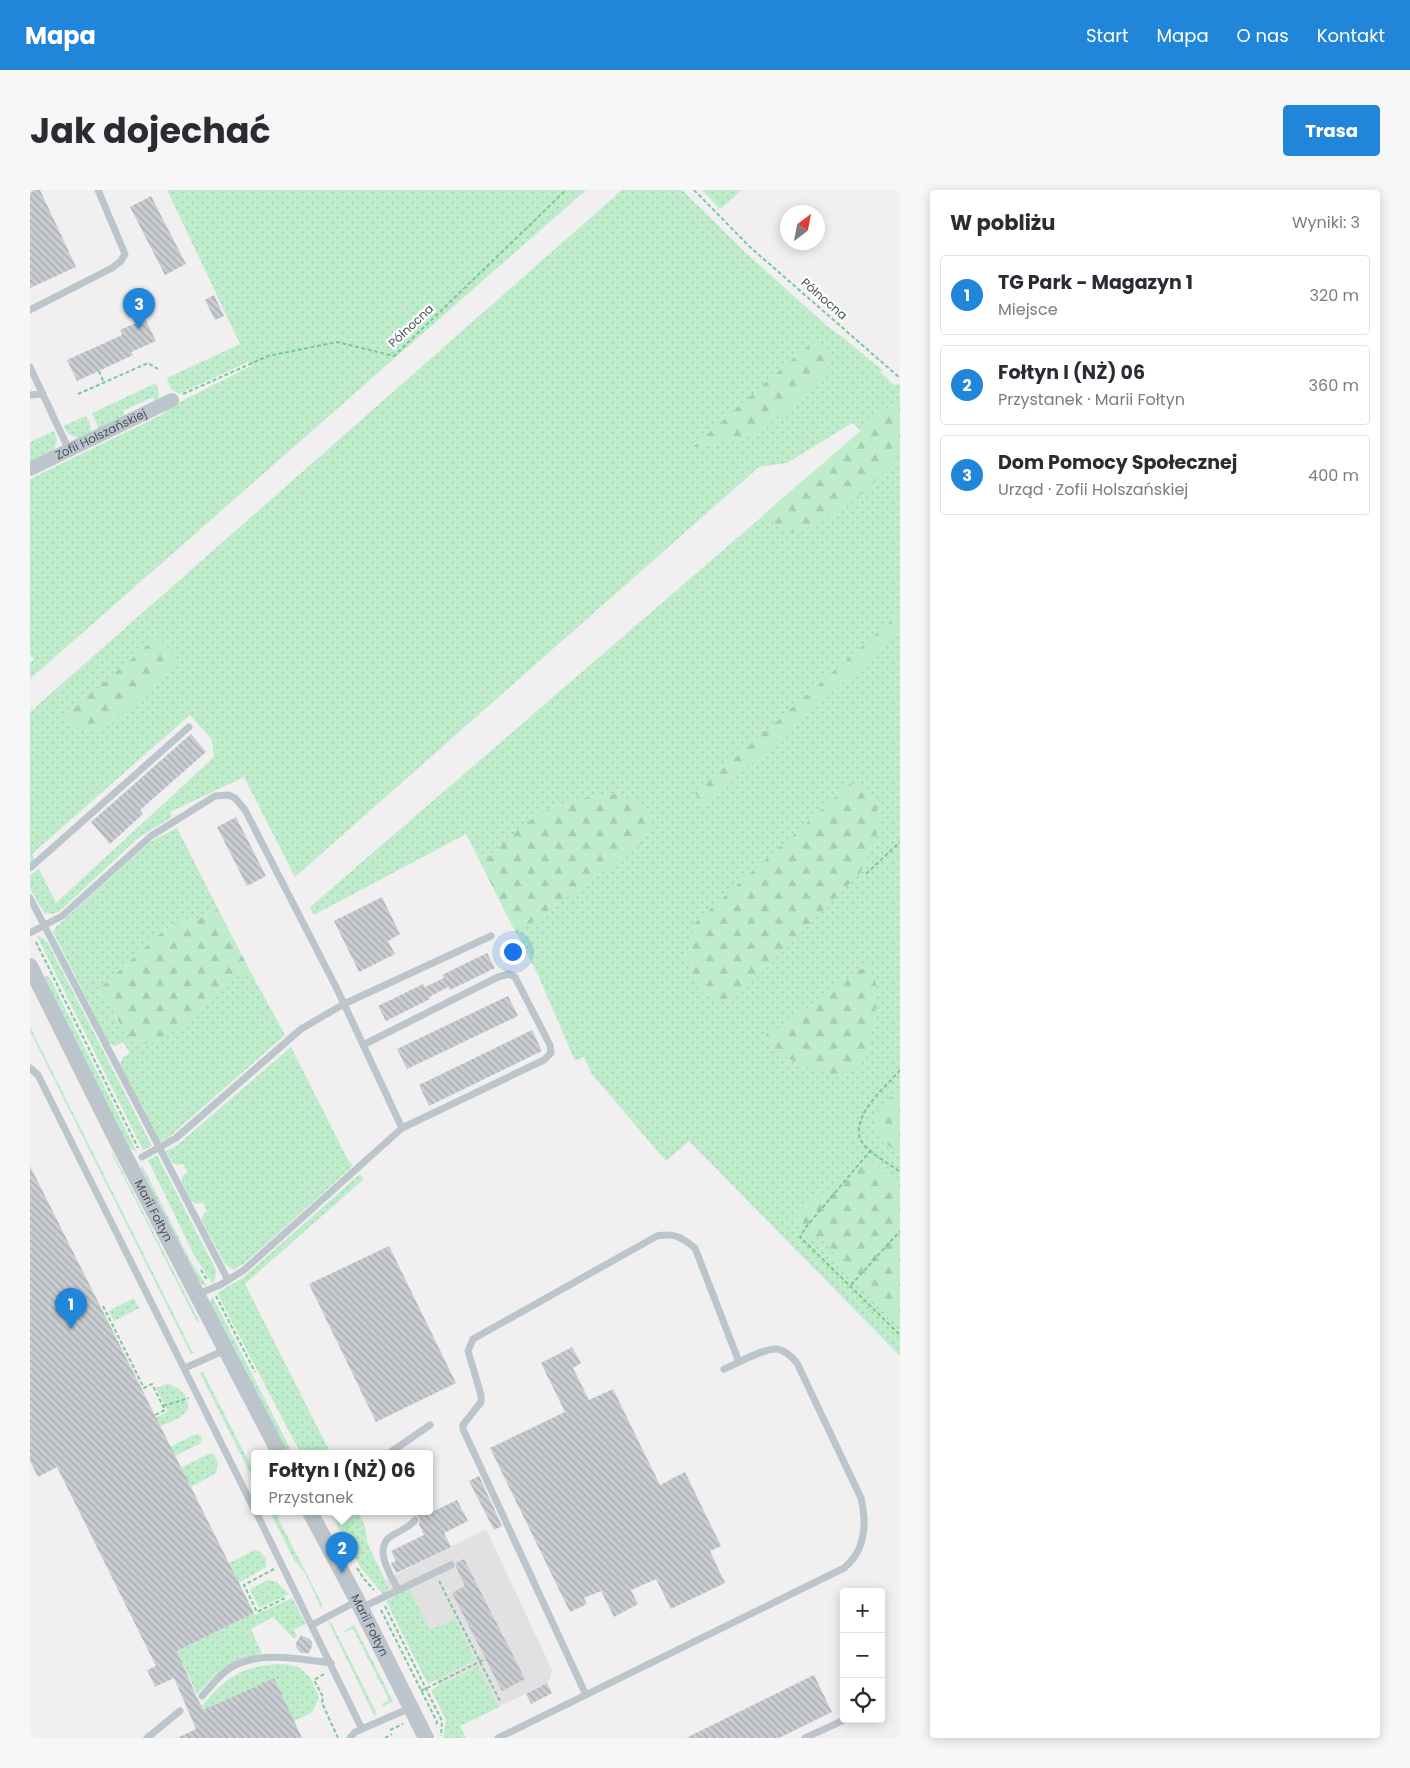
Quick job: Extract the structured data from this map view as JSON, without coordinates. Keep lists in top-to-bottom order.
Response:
{
  "streets": {
    "street": ["Zofii Holszańskiej", "Marii Fołtyn"],
    "path": ["Północna"]
  },
  "crossings": [
    ["Północna", "Zofii Holszańskiej"]
  ],
  "north": "top right",
  "page": {
    "header": "Mapa",
    "nav": [
      "Start",
      "Mapa",
      "O nas",
      "Kontakt"
    ],
    "title": "Jak dojechać",
    "buttons": "Trasa",
    "heading": ["W pobliżu", "Wyniki: 3"],
    "list": [
      {
        "mark": "1",
        "name": "TG Park - Magazyn 1",
        "note": "Miejsce",
        "value": "320 m"
      },
      {
        "mark": "2",
        "name": "Fołtyn I (NŻ) 06",
        "note": "Przystanek · Marii Fołtyn",
        "value": "360 m"
      },
      {
        "mark": "3",
        "name": "Dom Pomocy Społecznej",
        "note": "Urząd · Zofii Holszańskiej",
        "value": "400 m"
      }
    ],
    "pins": ["3", "1", "2"],
    "popup": ["Fołtyn I (NŻ) 06", "Przystanek"],
    "map_buttons": ["+", "−"]
  }
}
